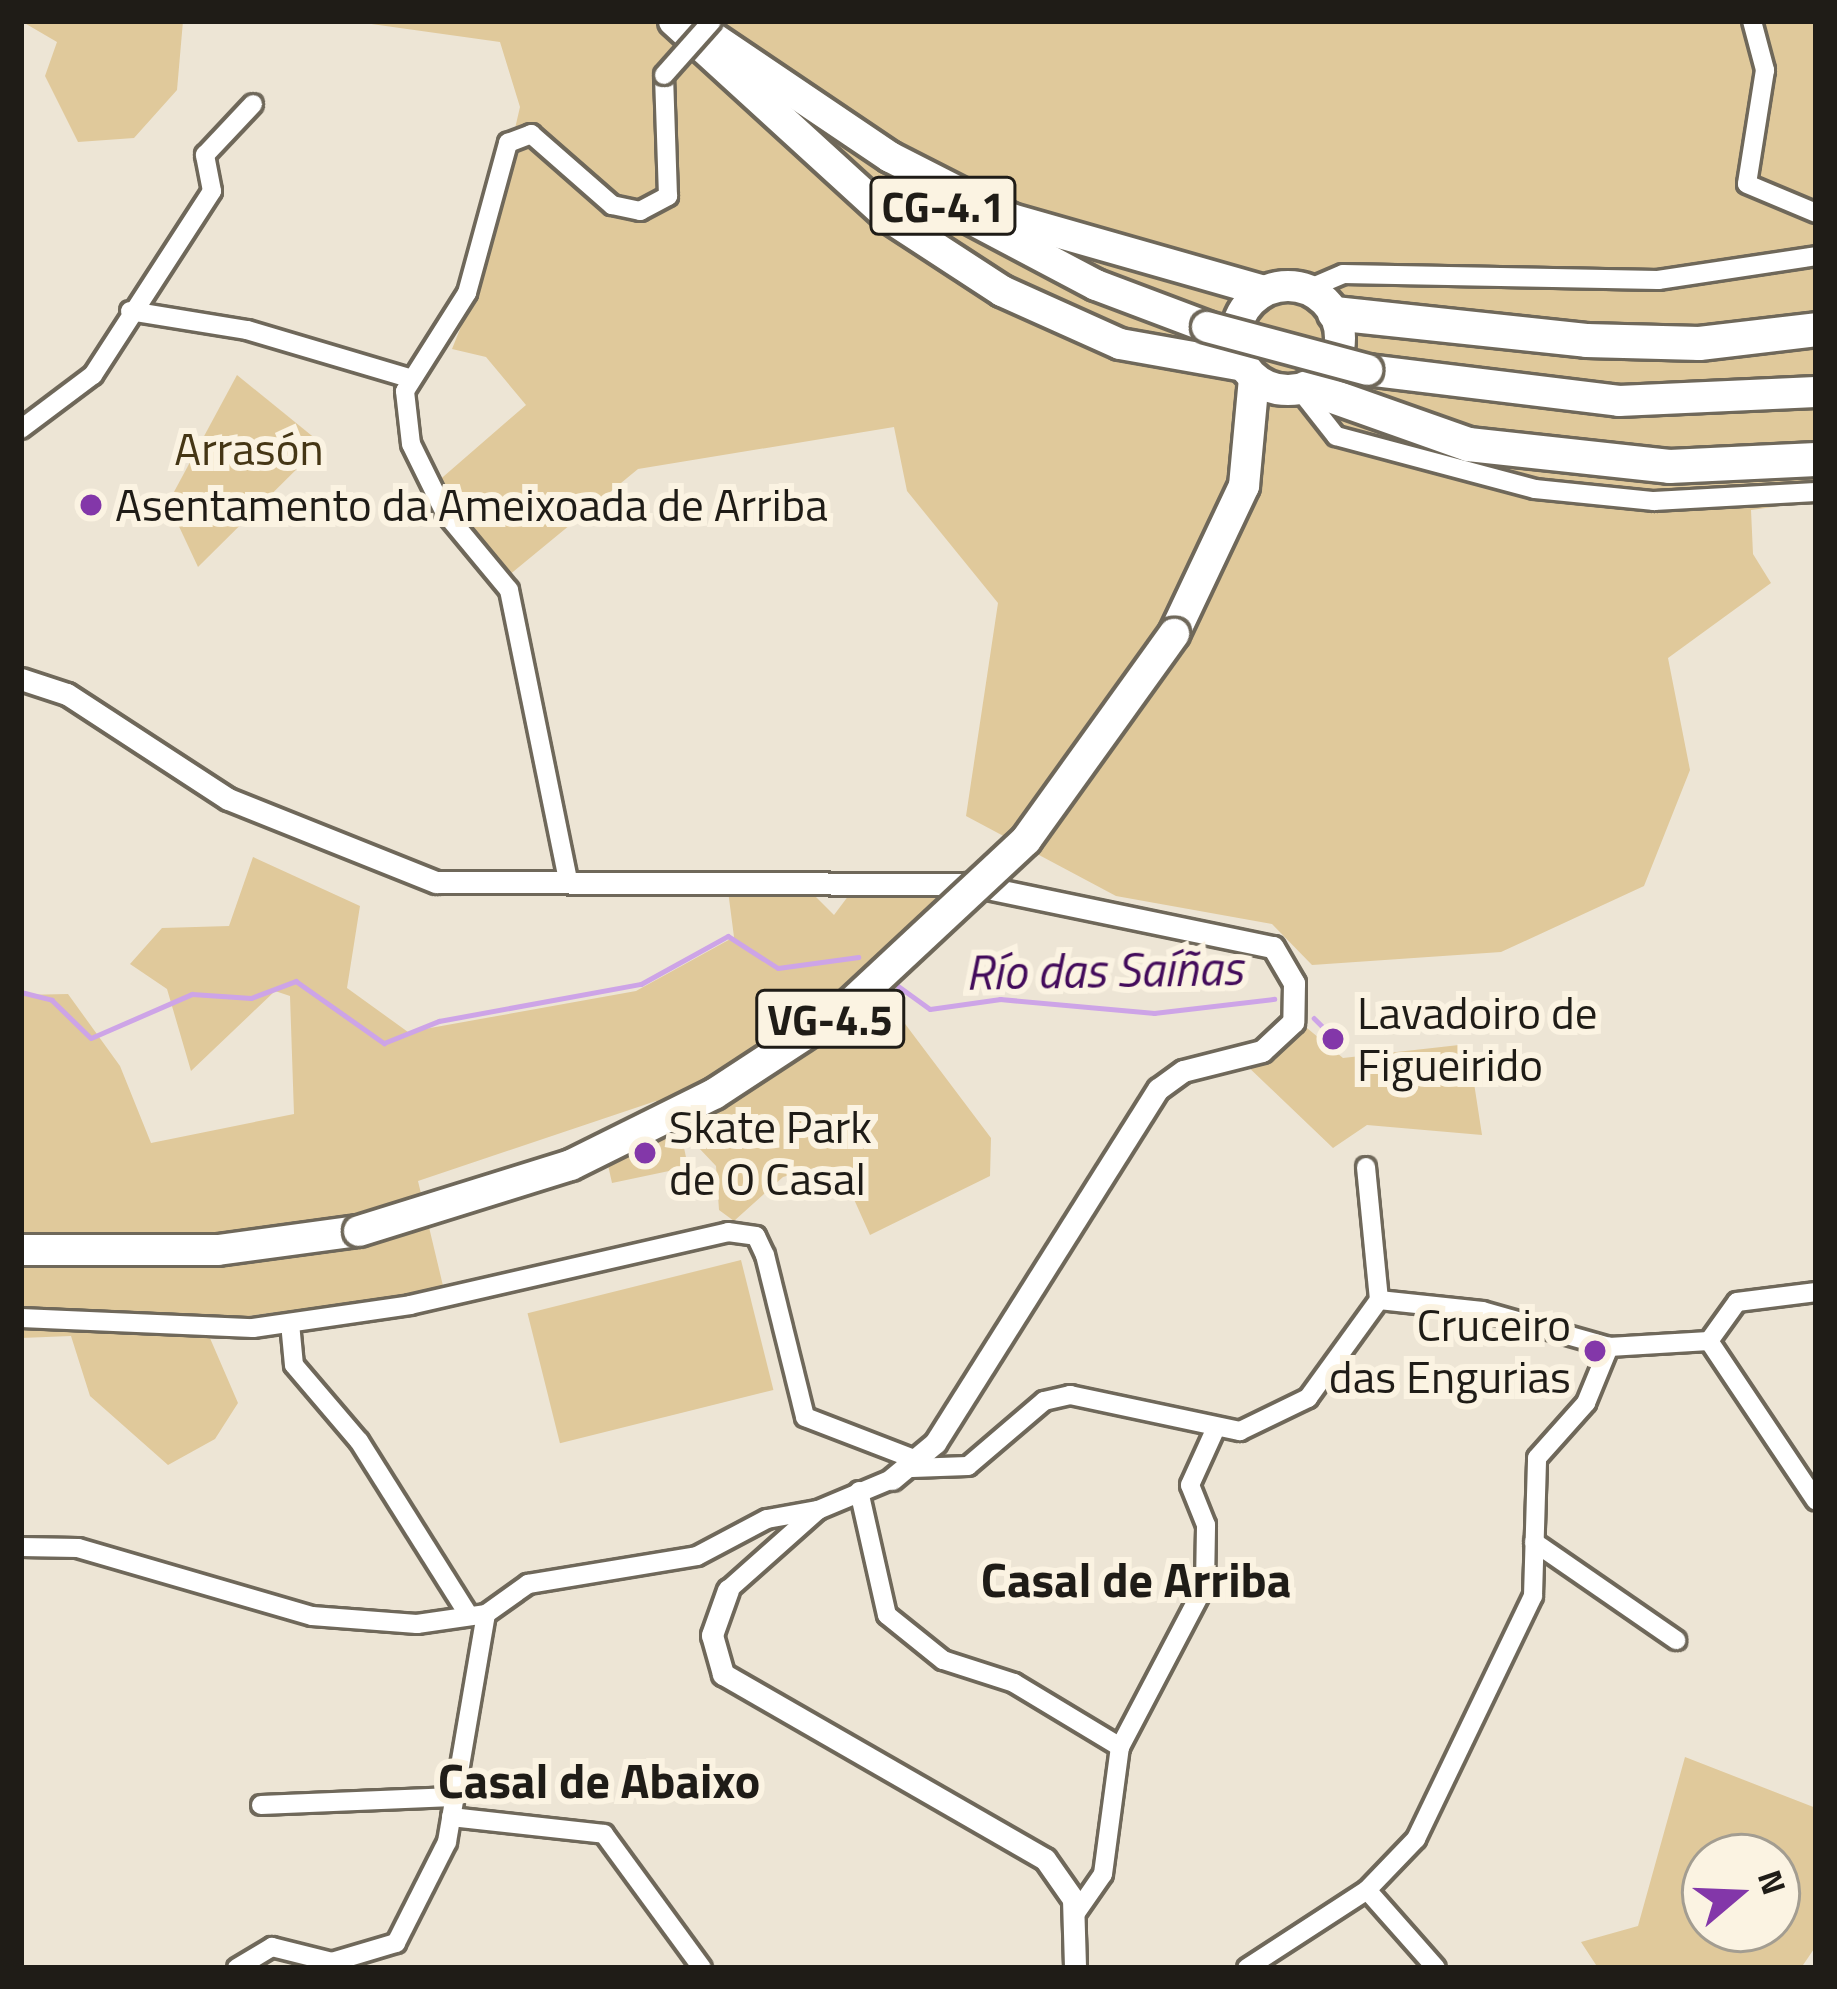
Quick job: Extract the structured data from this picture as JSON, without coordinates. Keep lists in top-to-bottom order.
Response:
{
  "streets": {
    "highway": ["CG-4.1", "VG-4.5"]
  },
  "districts": ["Casal de Arriba", "Casal de Abaixo"],
  "water": ["Río das Saíñas"],
  "parks": ["Arrasón"],
  "places": [
    "Asentamento da Ameixoada de Arriba",
    "Lavadoiro de Figueirido",
    "Skate Park de O Casal",
    "Cruceiro das Engurias"
  ],
  "north": "right"
}
